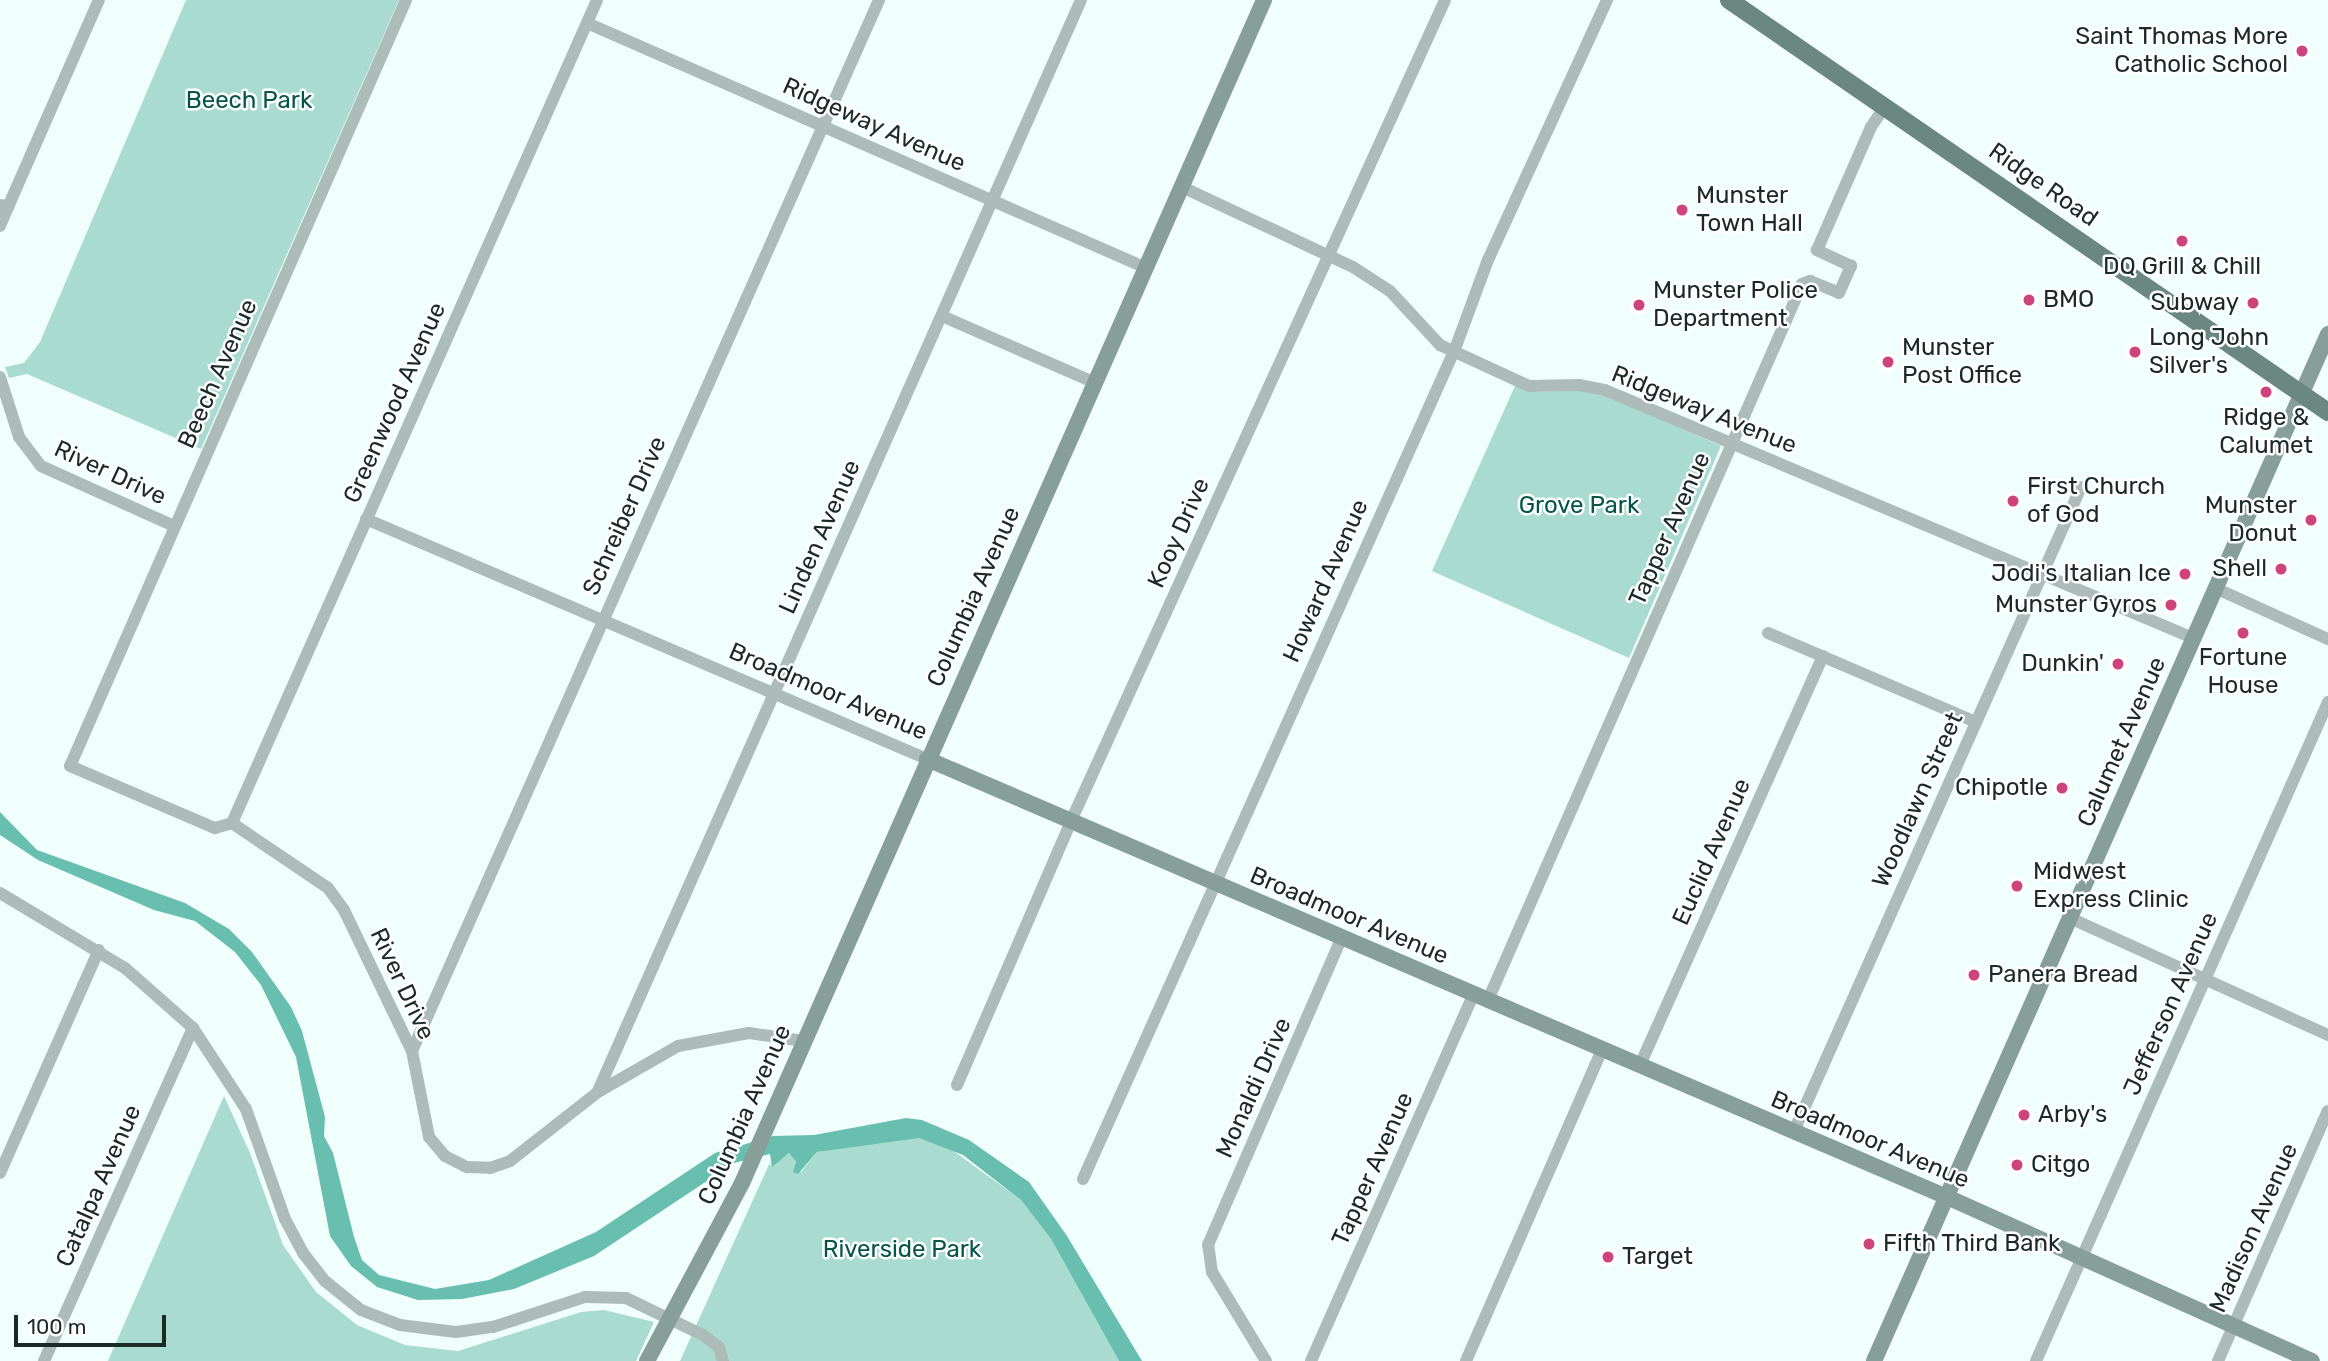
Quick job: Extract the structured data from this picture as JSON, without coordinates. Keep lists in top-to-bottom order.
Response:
{
  "streets": {
    "main road": ["Ridge Road"],
    "street": [
      "Ridgeway Avenue",
      "Beech Avenue",
      "Greenwood Avenue",
      "River Drive",
      "Schreiber Drive",
      "Tapper Avenue",
      "Kooy Drive",
      "Linden Avenue",
      "Howard Avenue",
      "Columbia Avenue",
      "Broadmoor Avenue",
      "Calumet Avenue",
      "Woodlawn Street",
      "Euclid Avenue",
      "Jefferson Avenue",
      "Monaldi Drive",
      "Catalpa Avenue",
      "Madison Avenue"
    ]
  },
  "crossings": [
    ["Ridgeway Avenue", "Greenwood Avenue"],
    ["Ridgeway Avenue", "Schreiber Drive"],
    ["Ridgeway Avenue", "Tapper Avenue"],
    ["Ridgeway Avenue", "Kooy Drive"],
    ["Ridgeway Avenue", "Linden Avenue"],
    ["Ridgeway Avenue", "Howard Avenue"],
    ["Ridgeway Avenue", "Columbia Avenue"],
    ["Ridgeway Avenue", "Calumet Avenue"],
    ["Ridgeway Avenue", "Woodlawn Street"],
    ["Ridge Road", "Tapper Avenue"],
    ["Ridge Road", "Calumet Avenue"],
    ["Beech Avenue", "River Drive"],
    ["Greenwood Avenue", "River Drive"],
    ["Greenwood Avenue", "Broadmoor Avenue"],
    ["River Drive", "Schreiber Drive"],
    ["River Drive", "Linden Avenue"],
    ["River Drive", "Columbia Avenue"],
    ["Schreiber Drive", "Broadmoor Avenue"],
    ["Tapper Avenue", "Broadmoor Avenue"],
    ["Kooy Drive", "Broadmoor Avenue"],
    ["Linden Avenue", "Broadmoor Avenue"],
    ["Howard Avenue", "Broadmoor Avenue"],
    ["Columbia Avenue", "Broadmoor Avenue"],
    ["Broadmoor Avenue", "Calumet Avenue"],
    ["Broadmoor Avenue", "Woodlawn Street"],
    ["Broadmoor Avenue", "Euclid Avenue"],
    ["Broadmoor Avenue", "Jefferson Avenue"],
    ["Broadmoor Avenue", "Monaldi Drive"],
    ["Broadmoor Avenue", "Madison Avenue"]
  ],
  "parks": ["Beech Park", "Grove Park", "Riverside Park"],
  "places": [
    "Saint Thomas More Catholic School",
    "Munster Town Hall",
    "DQ Grill & Chill",
    "BMO",
    "Subway",
    "Munster Police Department",
    "Long John Silver's",
    "Munster Post Office",
    "Ridge & Calumet",
    "First Church of God",
    "Munster Donut",
    "Shell",
    "Jodi's Italian Ice",
    "Munster Gyros",
    "Fortune House",
    "Dunkin'",
    "Chipotle",
    "Midwest Express Clinic",
    "Panera Bread",
    "Arby's",
    "Citgo",
    "Fifth Third Bank",
    "Target"
  ],
  "scale_bar": "100 m"
}
